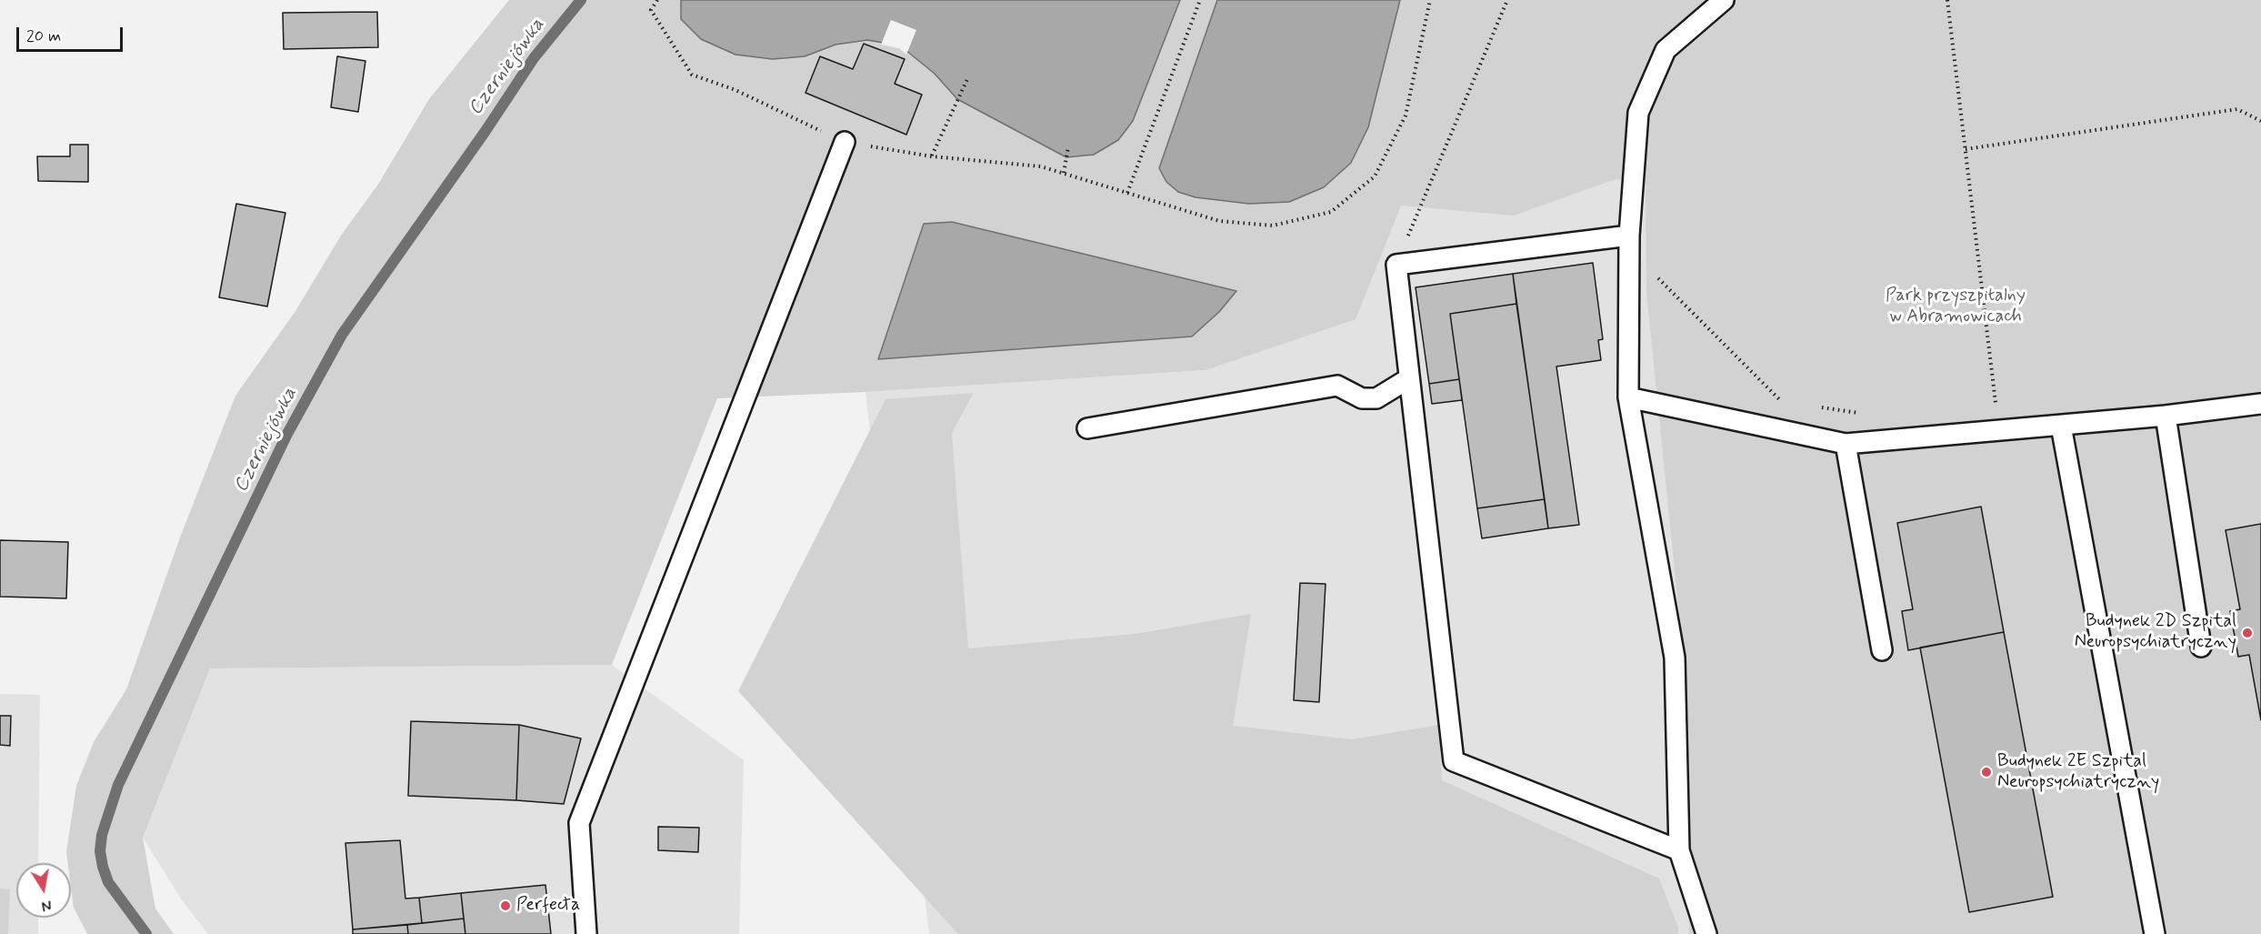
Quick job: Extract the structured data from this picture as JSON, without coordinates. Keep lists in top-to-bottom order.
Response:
{
  "water": ["Czerniejówka"],
  "parks": ["Park przyszpitalny w Abramowicach"],
  "places": ["Budynek 2D Szpital Neuropsychiatryczny", "Budynek 2E Szpital Neuropsychiatryczny", "Perfecta"],
  "scale_bar": "20 m",
  "north": "bottom"
}
